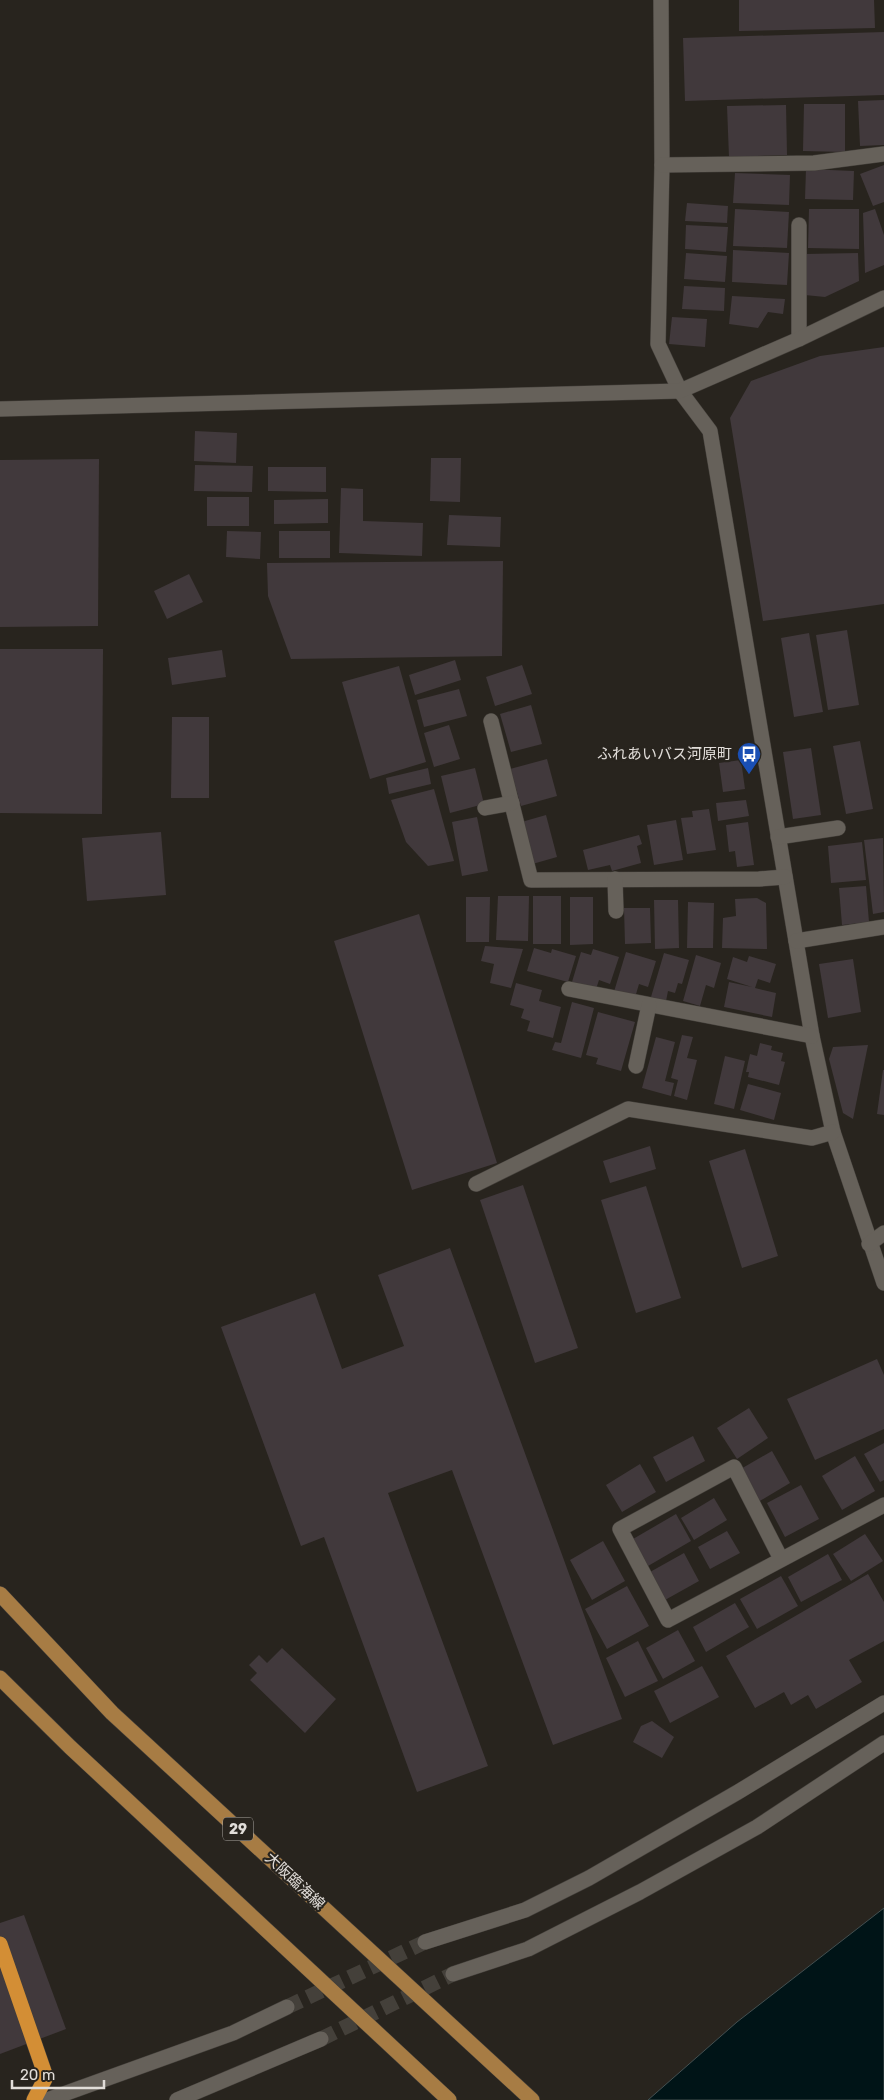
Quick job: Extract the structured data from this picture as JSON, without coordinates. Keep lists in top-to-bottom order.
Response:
{
  "streets": {
    "main road": ["29", "大阪臨海線"]
  },
  "places": {
    "bus stop": ["ふれあいバス河原町"]
  },
  "scale_bar": "20 m"
}
